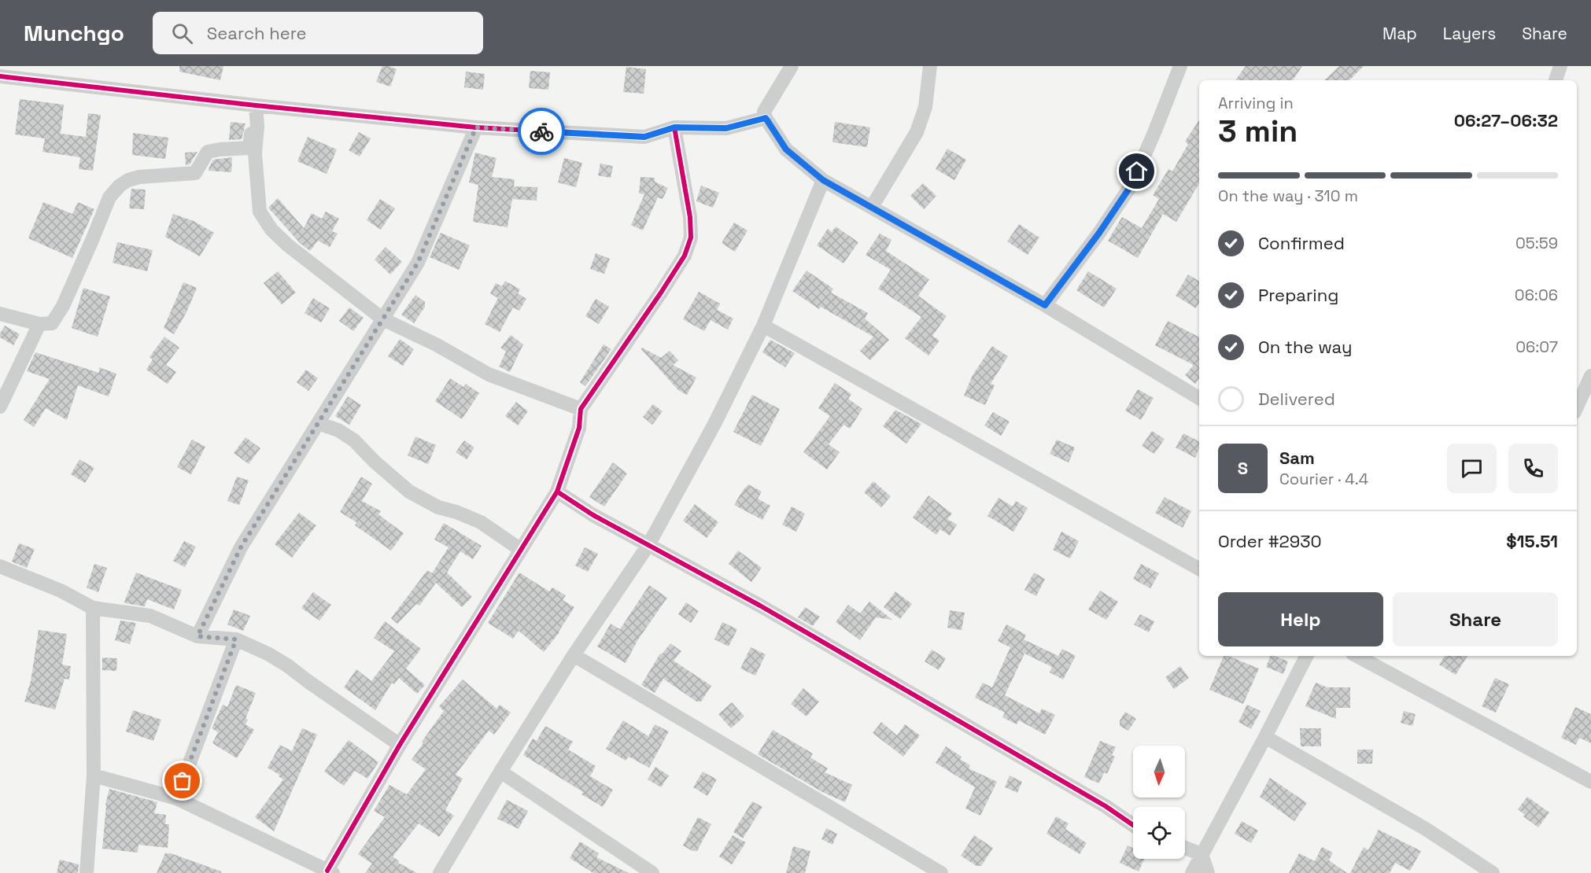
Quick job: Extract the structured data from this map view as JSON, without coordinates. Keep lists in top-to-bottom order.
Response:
{
  "north": "bottom",
  "page": {
    "header": "Munchgo",
    "search": "Search here",
    "nav": ["Map", "Layers", "Share"],
    "heading": ["3 min", "Arriving in", "06:27–06:32"],
    "panel": [
      "Sam",
      "Courier · 4.4",
      "Order #2930",
      "$15.51"
    ],
    "bar": "On the way · 310 m",
    "list": [
      ["Confirmed", "05:59"],
      ["Preparing", "06:06"],
      ["On the way", "06:07"],
      "Delivered"
    ],
    "round": "S",
    "buttons": ["Help", "Share"]
  }
}
